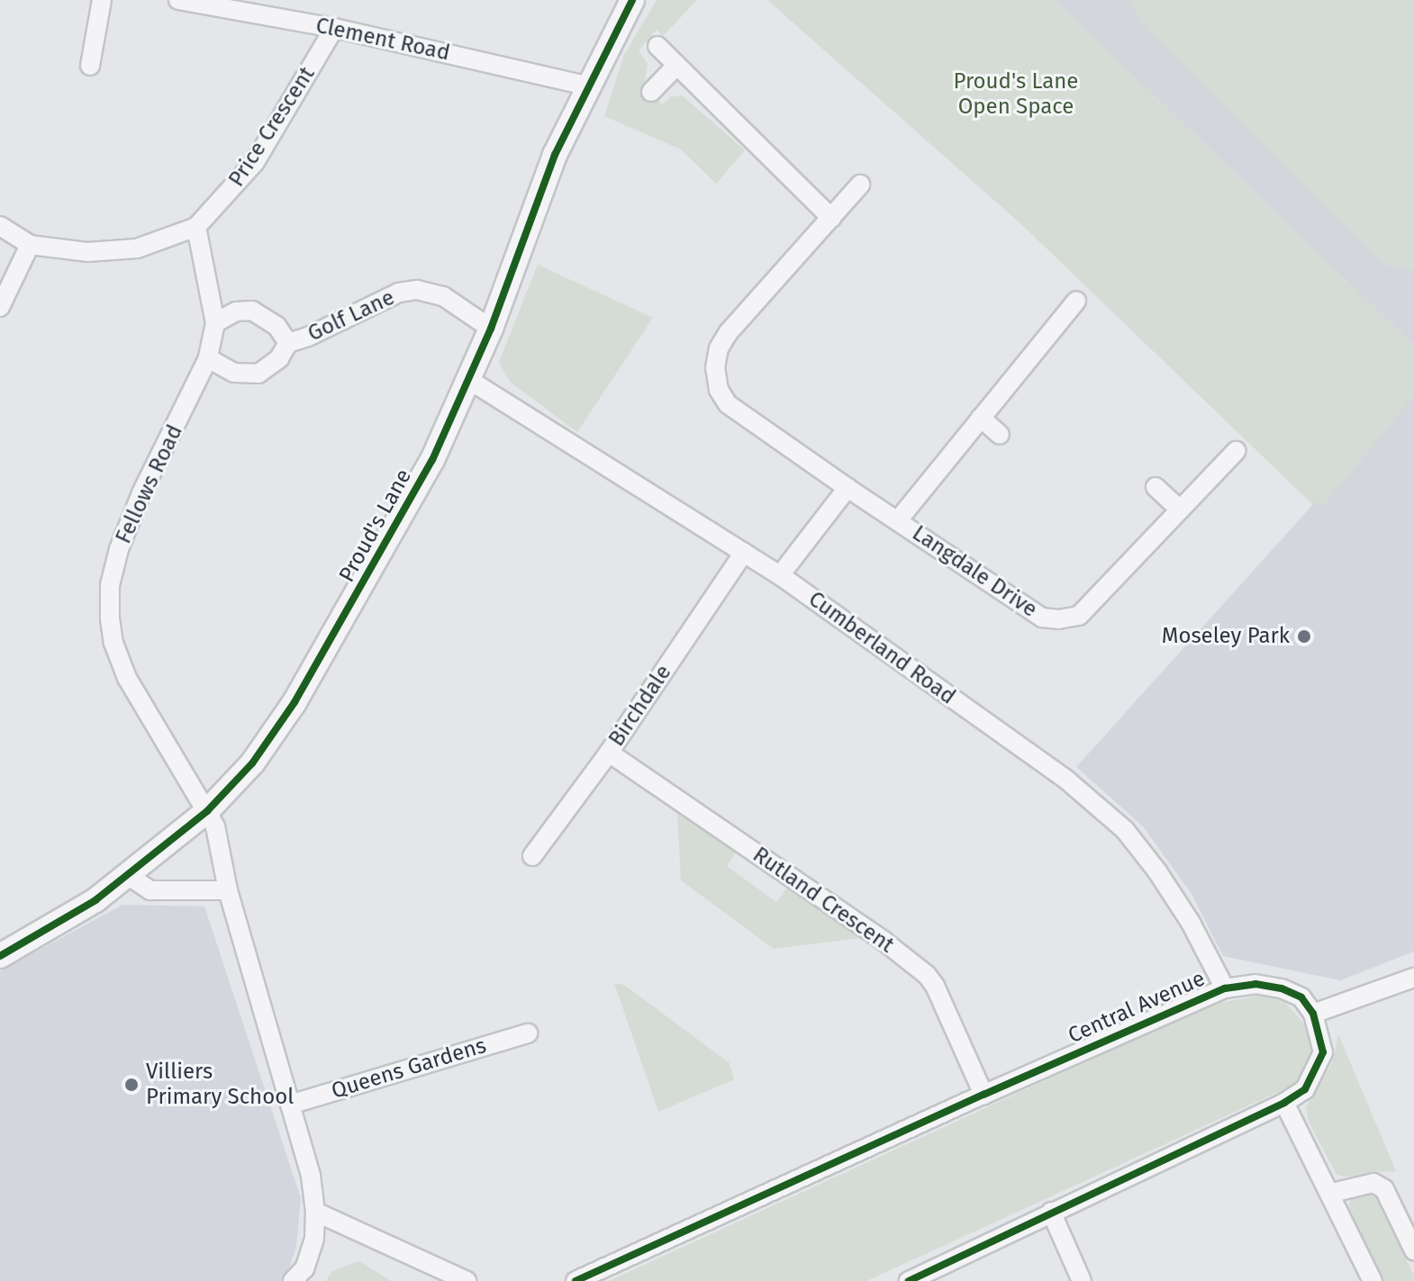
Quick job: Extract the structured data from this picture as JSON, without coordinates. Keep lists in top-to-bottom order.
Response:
{
  "streets": {
    "street": [
      "Clement Road",
      "Price Crescent",
      "Golf Lane",
      "Fellows Road",
      "Proud's Lane",
      "Langdale Drive",
      "Cumberland Road",
      "Birchdale",
      "Rutland Crescent",
      "Central Avenue",
      "Queens Gardens"
    ]
  },
  "crossings": [
    ["Clement Road", "Price Crescent"],
    ["Clement Road", "Proud's Lane"],
    ["Price Crescent", "Fellows Road"],
    ["Golf Lane", "Fellows Road"],
    ["Golf Lane", "Proud's Lane"],
    ["Fellows Road", "Proud's Lane"],
    ["Fellows Road", "Queens Gardens"],
    ["Proud's Lane", "Cumberland Road"],
    ["Cumberland Road", "Birchdale"],
    ["Cumberland Road", "Central Avenue"],
    ["Birchdale", "Rutland Crescent"],
    ["Rutland Crescent", "Central Avenue"]
  ],
  "parks": ["Proud's Lane Open Space"],
  "places": ["Moseley Park", "Villiers Primary School"]
}
